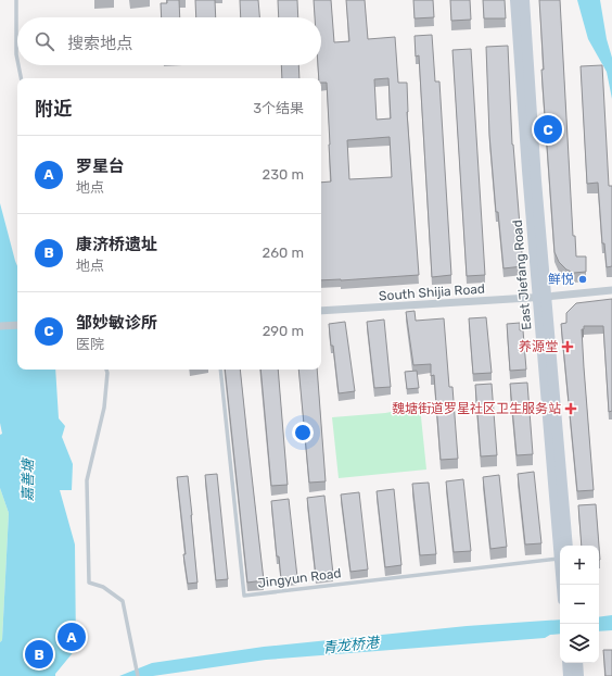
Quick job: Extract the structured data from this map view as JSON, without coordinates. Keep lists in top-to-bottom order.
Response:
{
  "streets": {
    "main road": ["East Jiefang Road"],
    "street": ["South Shijia Road"],
    "lane": ["Jingyun Road"]
  },
  "crossings": [
    ["East Jiefang Road", "South Shijia Road"],
    ["East Jiefang Road", "Jingyun Road"]
  ],
  "water": ["嘉善塘", "青龙桥港"],
  "places": {
    "other": ["鲜悦"],
    "health": ["养源堂", "魏塘街道罗星社区卫生服务站"]
  },
  "page": {
    "search": "搜索地点",
    "heading": ["附近", "3个结果"],
    "pins": ["C", "A", "B"],
    "list": [
      {
        "mark": "A",
        "name": "罗星台",
        "note": "地点",
        "value": "230 m"
      },
      {
        "mark": "B",
        "name": "康济桥遗址",
        "note": "地点",
        "value": "260 m"
      },
      {
        "mark": "C",
        "name": "邹妙敏诊所",
        "note": "医院",
        "value": "290 m"
      }
    ],
    "map_buttons": ["+", "−"]
  }
}
